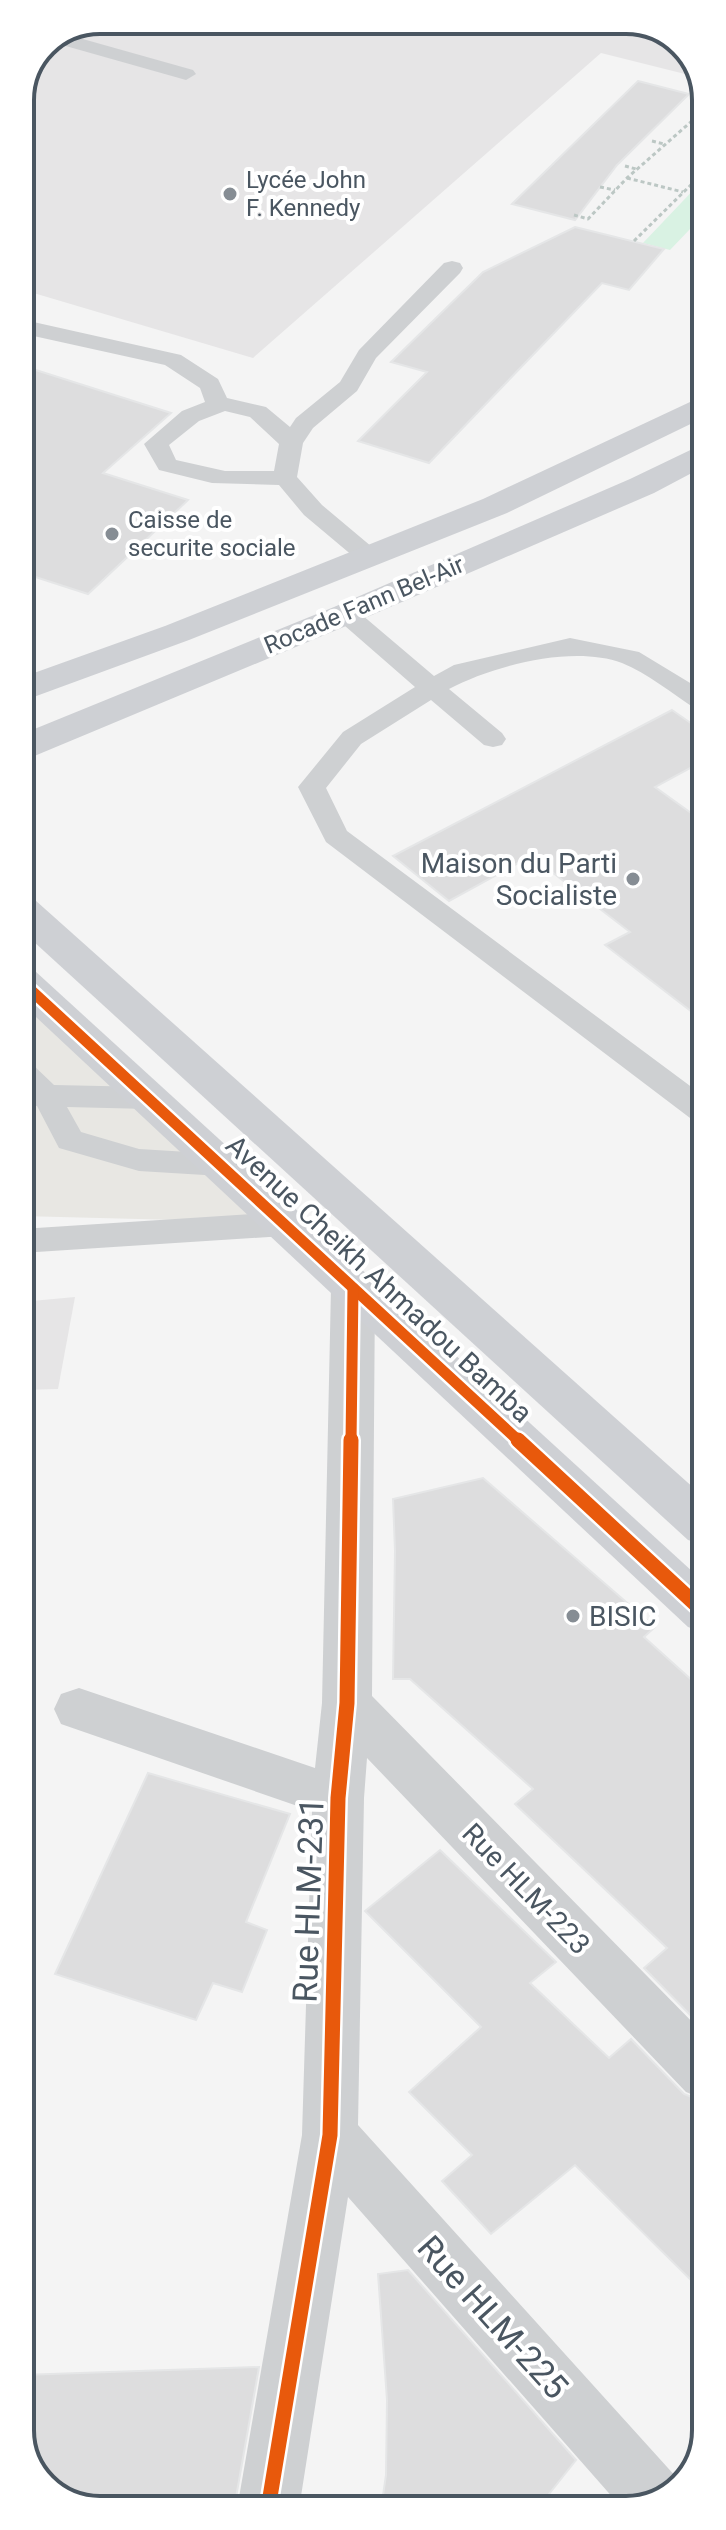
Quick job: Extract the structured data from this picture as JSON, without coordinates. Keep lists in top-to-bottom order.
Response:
{
  "streets": {
    "street": [
      "Rocade Fann Bel-Air",
      "Avenue Cheikh Ahmadou Bamba",
      "Rue HLM-223",
      "Rue HLM-231",
      "Rue HLM-225"
    ]
  },
  "crossings": [
    ["Avenue Cheikh Ahmadou Bamba", "Rue HLM-231"],
    ["Rue HLM-223", "Rue HLM-231"],
    ["Rue HLM-231", "Rue HLM-225"]
  ],
  "places": [
    "Lycée John F. Kennedy",
    "Caisse de securite sociale",
    "Maison du Parti Socialiste",
    "BISIC"
  ]
}
